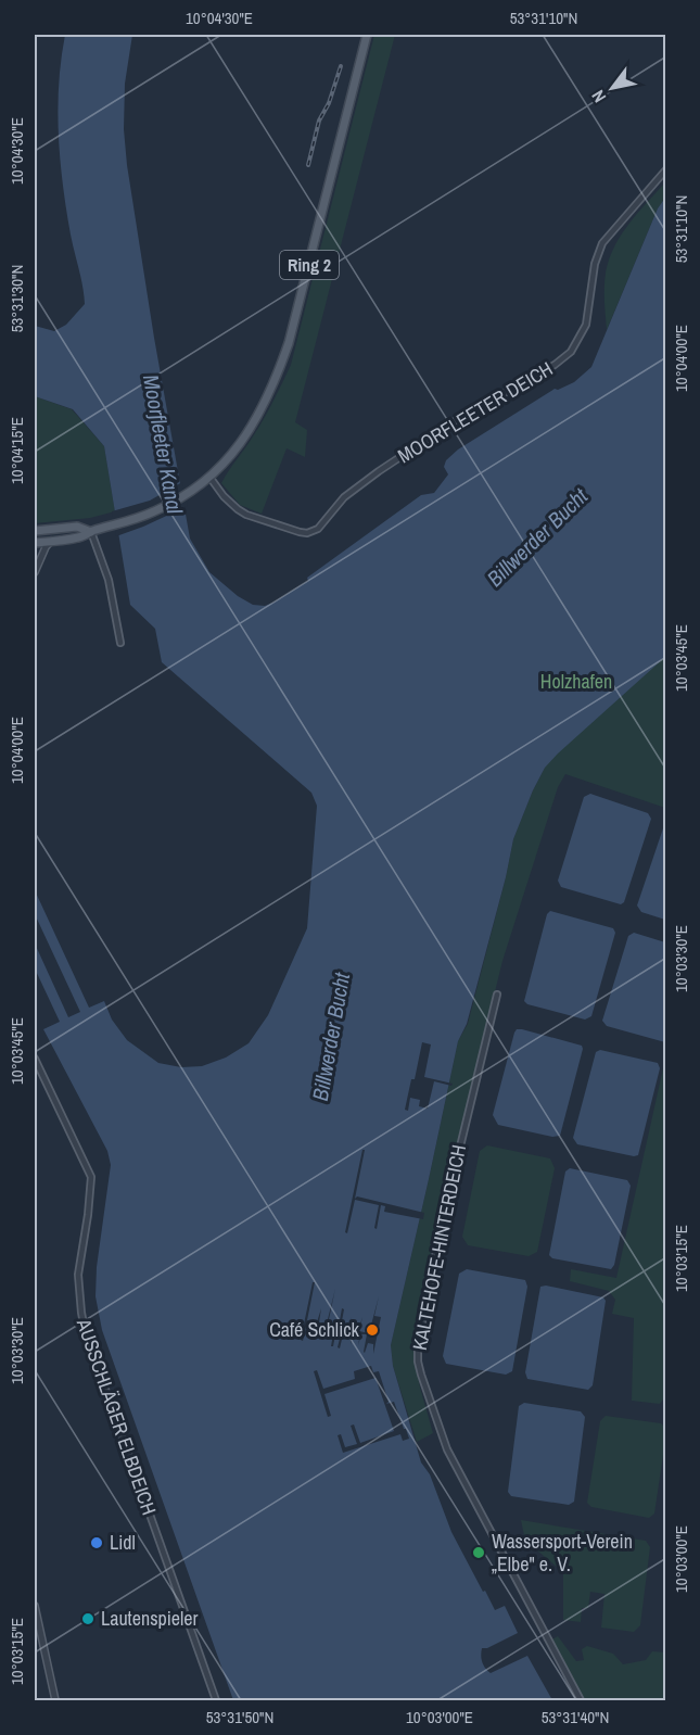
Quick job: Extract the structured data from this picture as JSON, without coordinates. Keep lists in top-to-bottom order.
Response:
{
  "streets": {
    "main road": ["Ring 2"],
    "street": ["MOORFLEETER DEICH", "KALTEHOFE-HINTERDEICH", "AUSSCHLÄGER ELBDEICH"]
  },
  "crossings": [
    ["Ring 2", "MOORFLEETER DEICH"]
  ],
  "water": ["Moorfleeter Kanal", "Billwerder Bucht"],
  "parks": ["Holzhafen"],
  "places": [
    "Café Schlick",
    "Lidl",
    "Wassersport-Verein „Elbe\" e. V.",
    "Lautenspieler"
  ],
  "north": "bottom left",
  "coordinates": [
    "10°04'30\"E",
    "53°31'10\"N",
    "53°31'30\"N",
    "10°04'00\"E",
    "10°04'15\"E",
    "10°03'45\"E",
    "10°03'30\"E",
    "10°03'15\"E",
    "10°03'00\"E",
    "53°31'50\"N",
    "53°31'40\"N"
  ]
}
